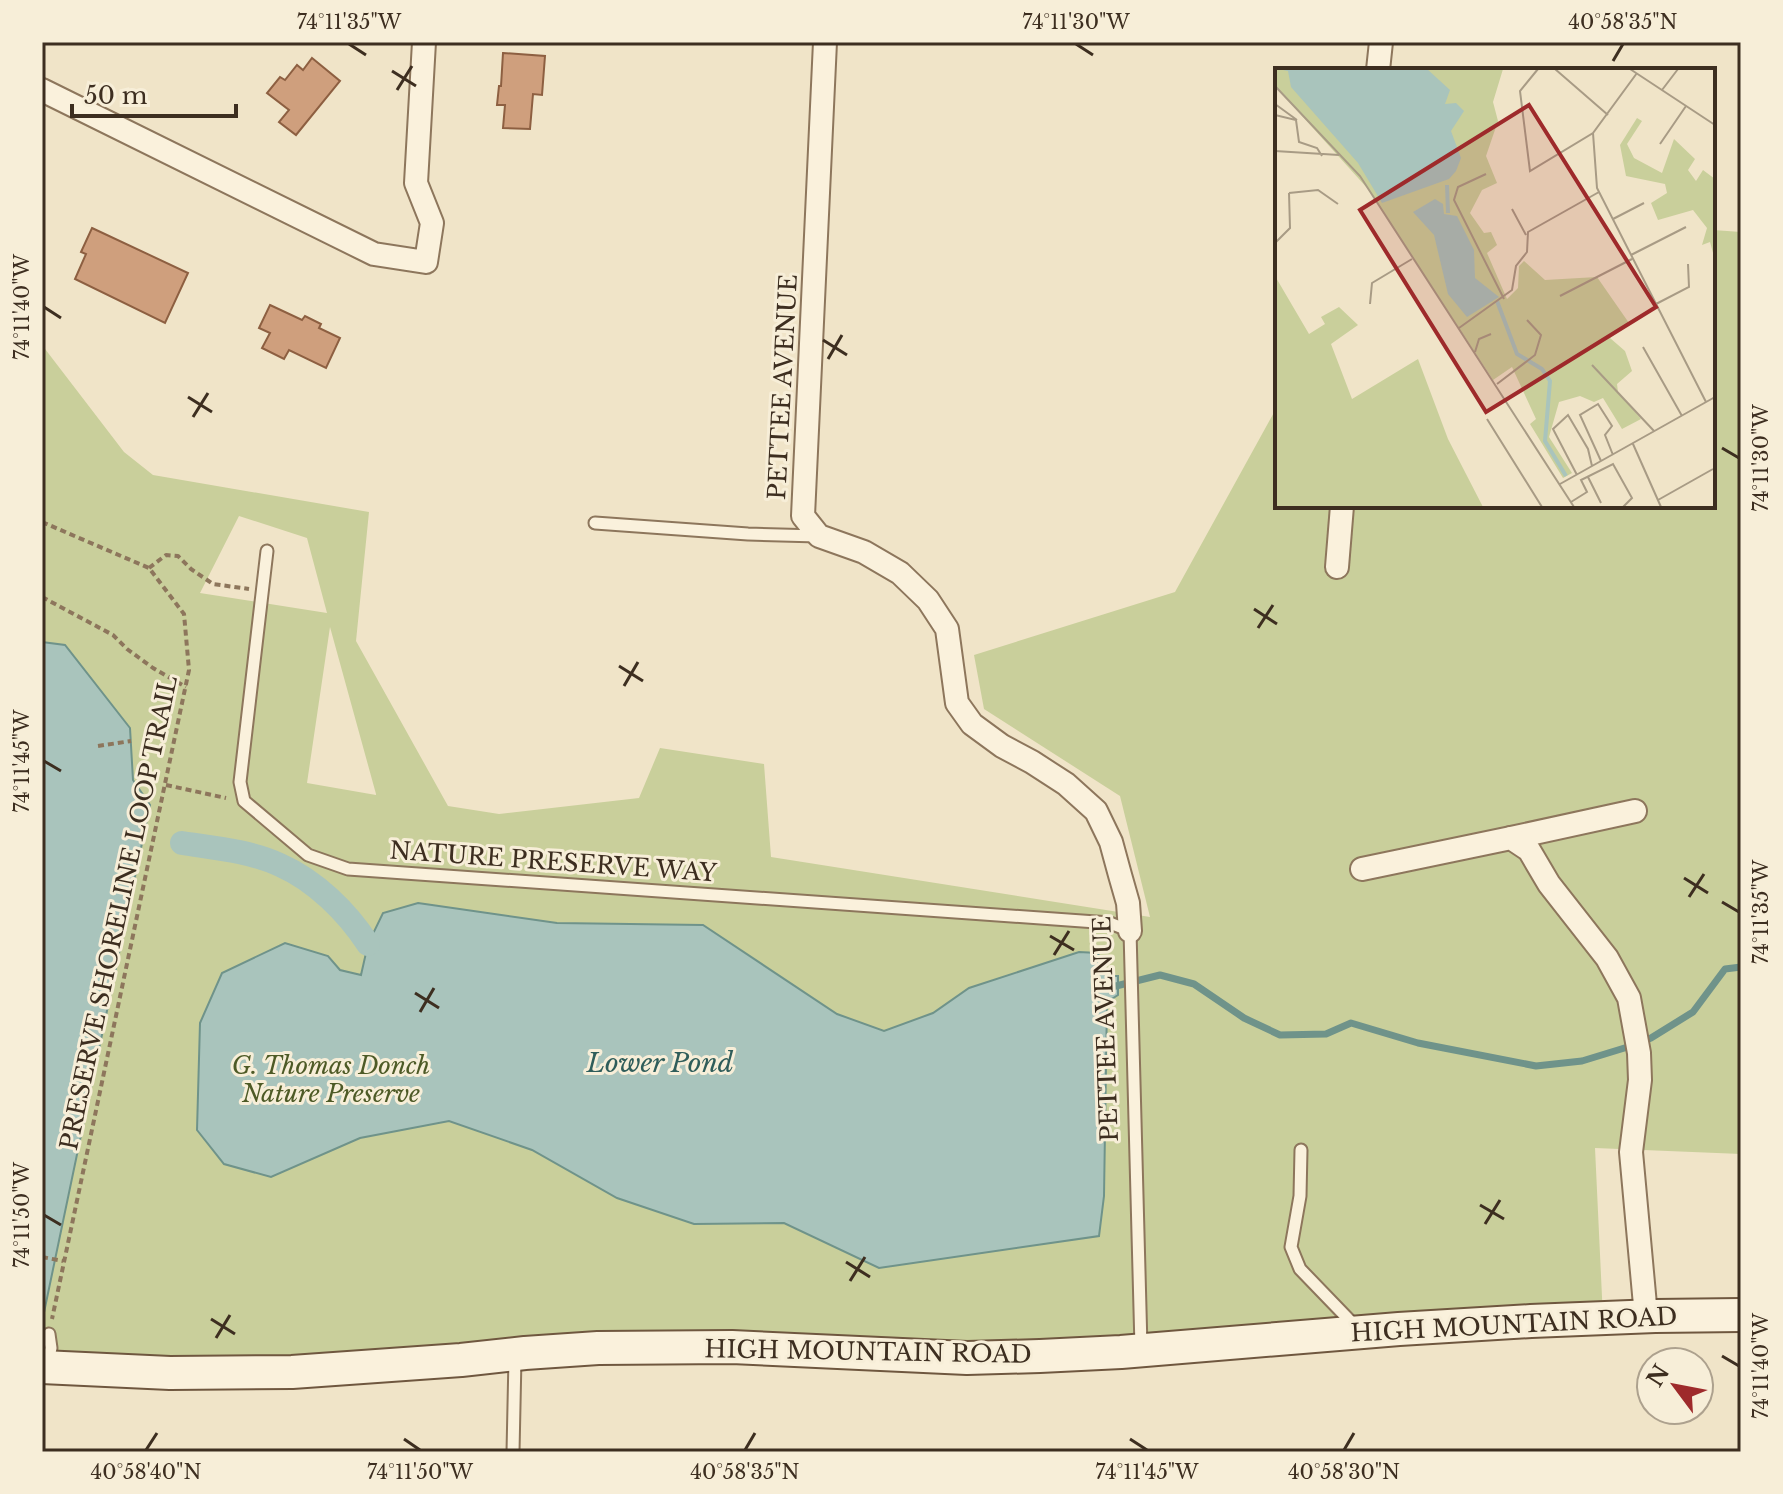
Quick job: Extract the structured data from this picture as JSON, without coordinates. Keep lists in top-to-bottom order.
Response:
{
  "streets": {
    "main road": ["HIGH MOUNTAIN ROAD"],
    "street": ["PETTEE AVENUE"],
    "lane": ["NATURE PRESERVE WAY"],
    "path": ["PRESERVE SHORELINE LOOP TRAIL"]
  },
  "crossings": [
    ["PETTEE AVENUE", "NATURE PRESERVE WAY"],
    ["PETTEE AVENUE", "HIGH MOUNTAIN ROAD"]
  ],
  "water": ["Lower Pond"],
  "parks": ["G. Thomas Donch Nature Preserve"],
  "scale_bar": "50 m",
  "north": "top left",
  "coordinates": [
    "74°11'35\"W",
    "74°11'30\"W",
    "40°58'35\"N",
    "74°11'40\"W",
    "74°11'45\"W",
    "74°11'50\"W",
    "40°58'40\"N",
    "40°58'30\"N"
  ]
}
